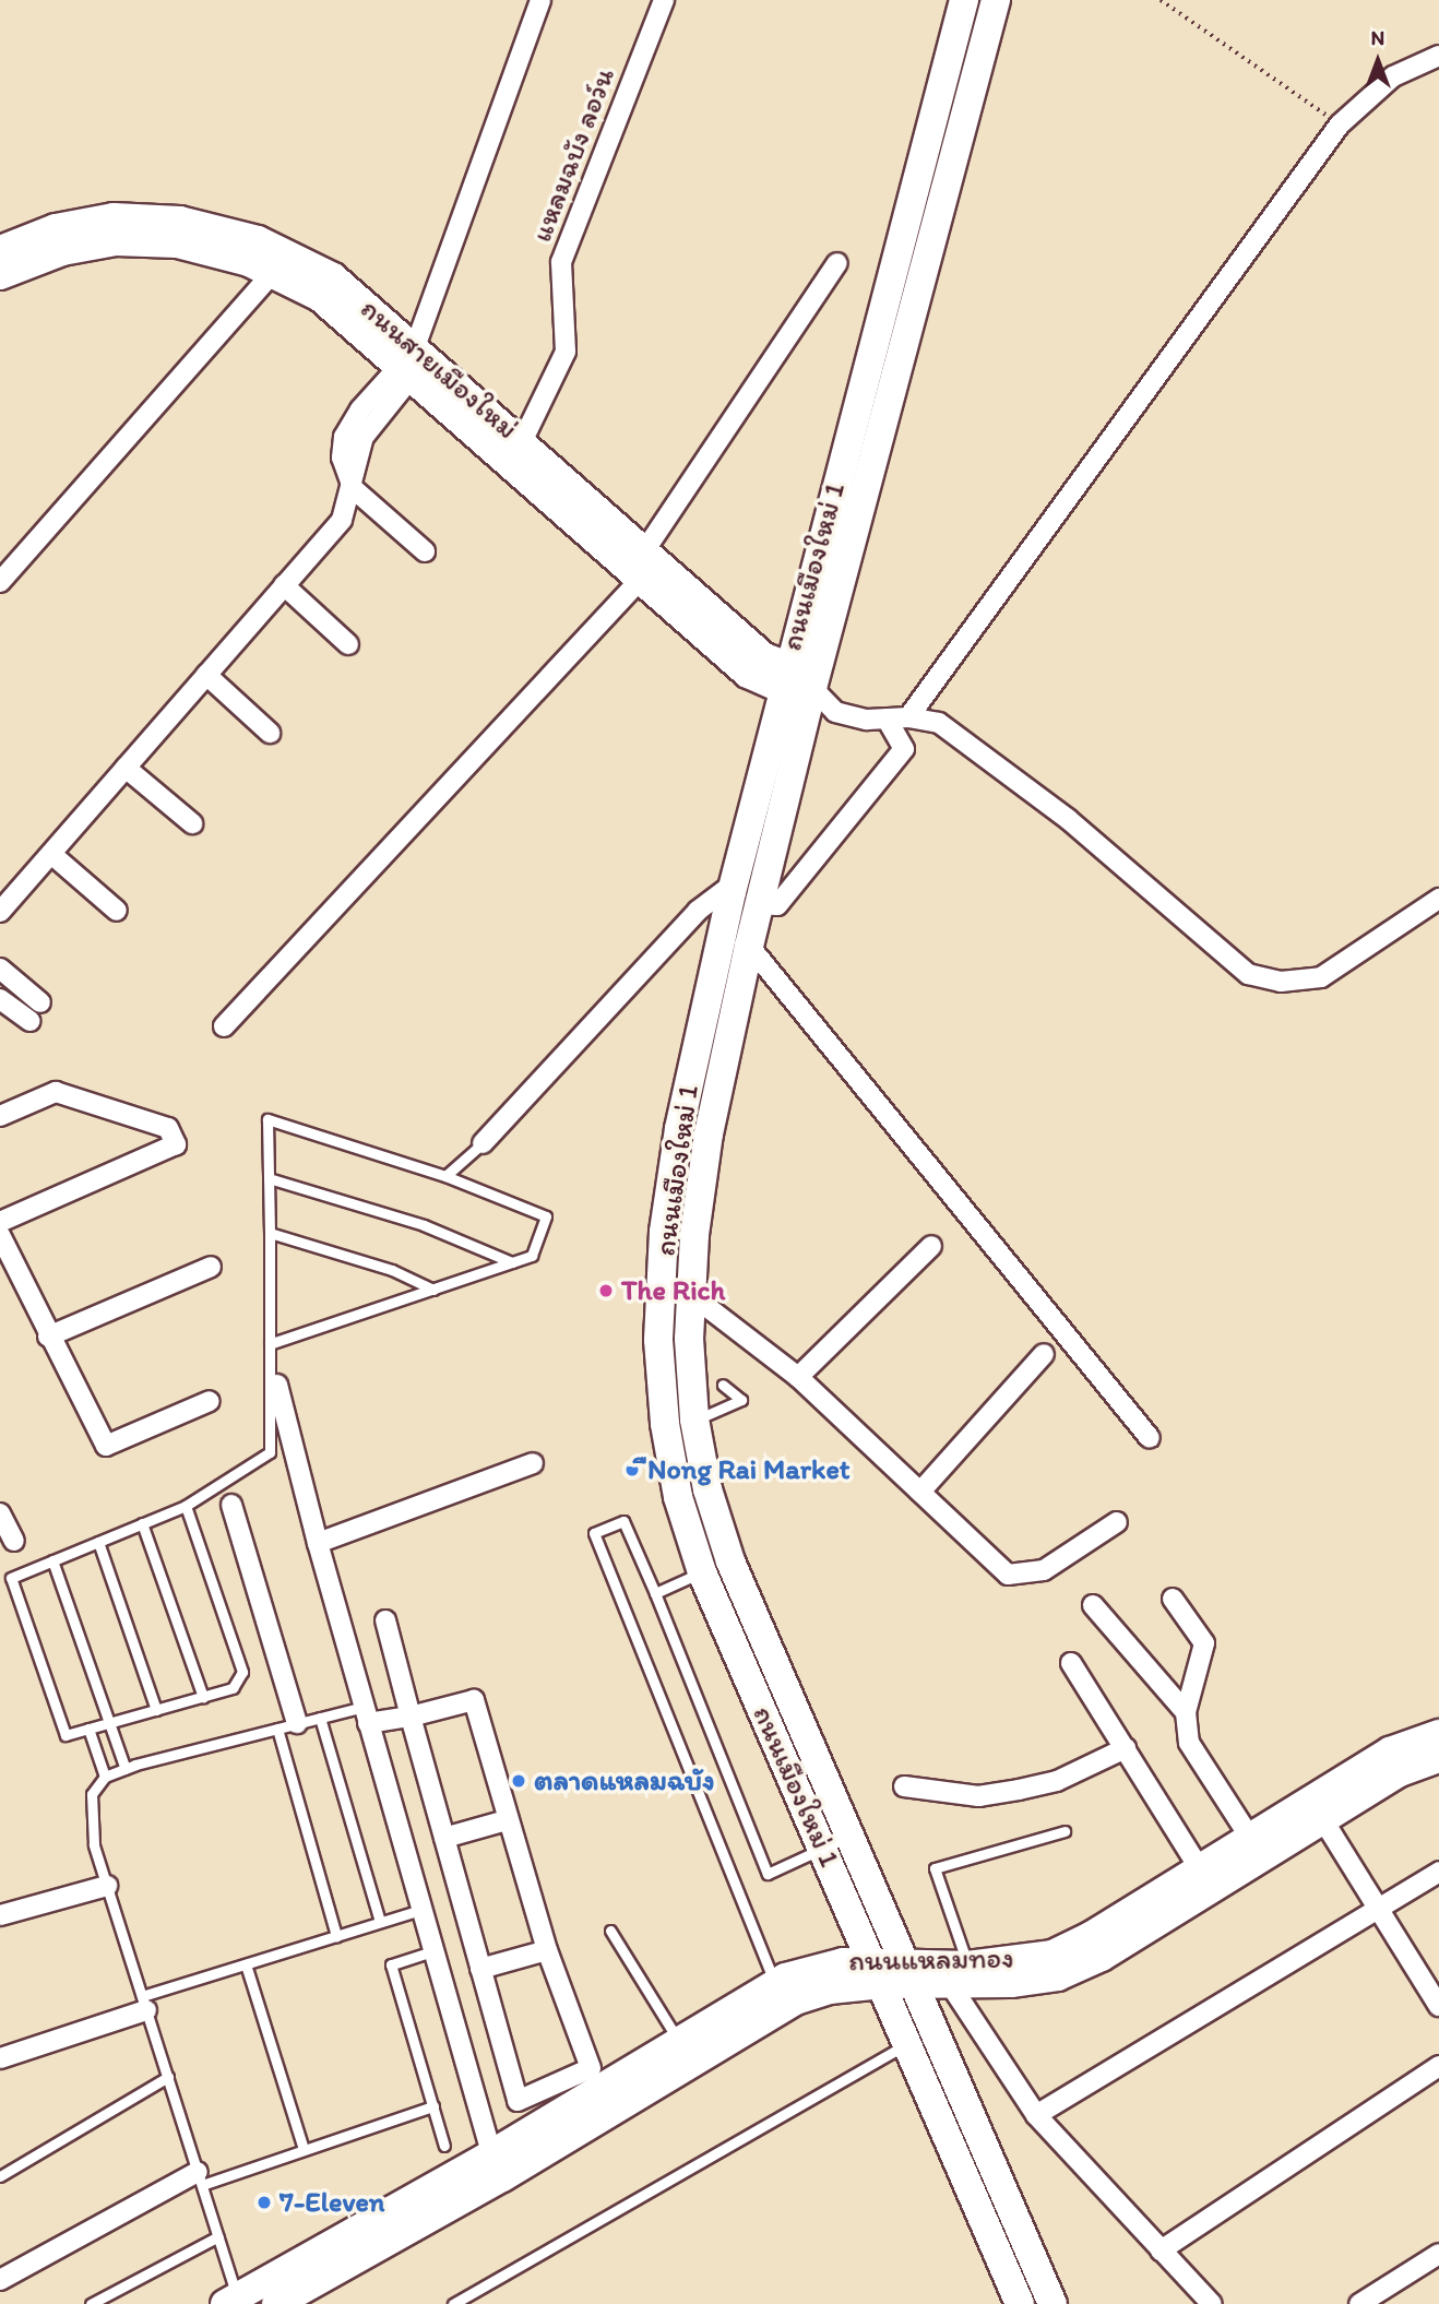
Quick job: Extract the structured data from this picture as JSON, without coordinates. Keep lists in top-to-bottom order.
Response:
{
  "streets": {
    "street": [
      "แหลมฉบัง ลอว์น",
      "ถนนสายเมืองใหม่",
      "ถนนเมืองใหม่ 1",
      "ถนนแหลมทอง"
    ]
  },
  "crossings": [
    ["แหลมฉบัง ลอว์น", "ถนนสายเมืองใหม่"],
    ["ถนนสายเมืองใหม่", "ถนนเมืองใหม่ 1"],
    ["ถนนเมืองใหม่ 1", "ถนนแหลมทอง"]
  ],
  "places": [
    "The Rich",
    "ืNong Rai Market",
    "ตลาดแหลมฉบัง",
    "7-Eleven"
  ],
  "north": "top"
}
